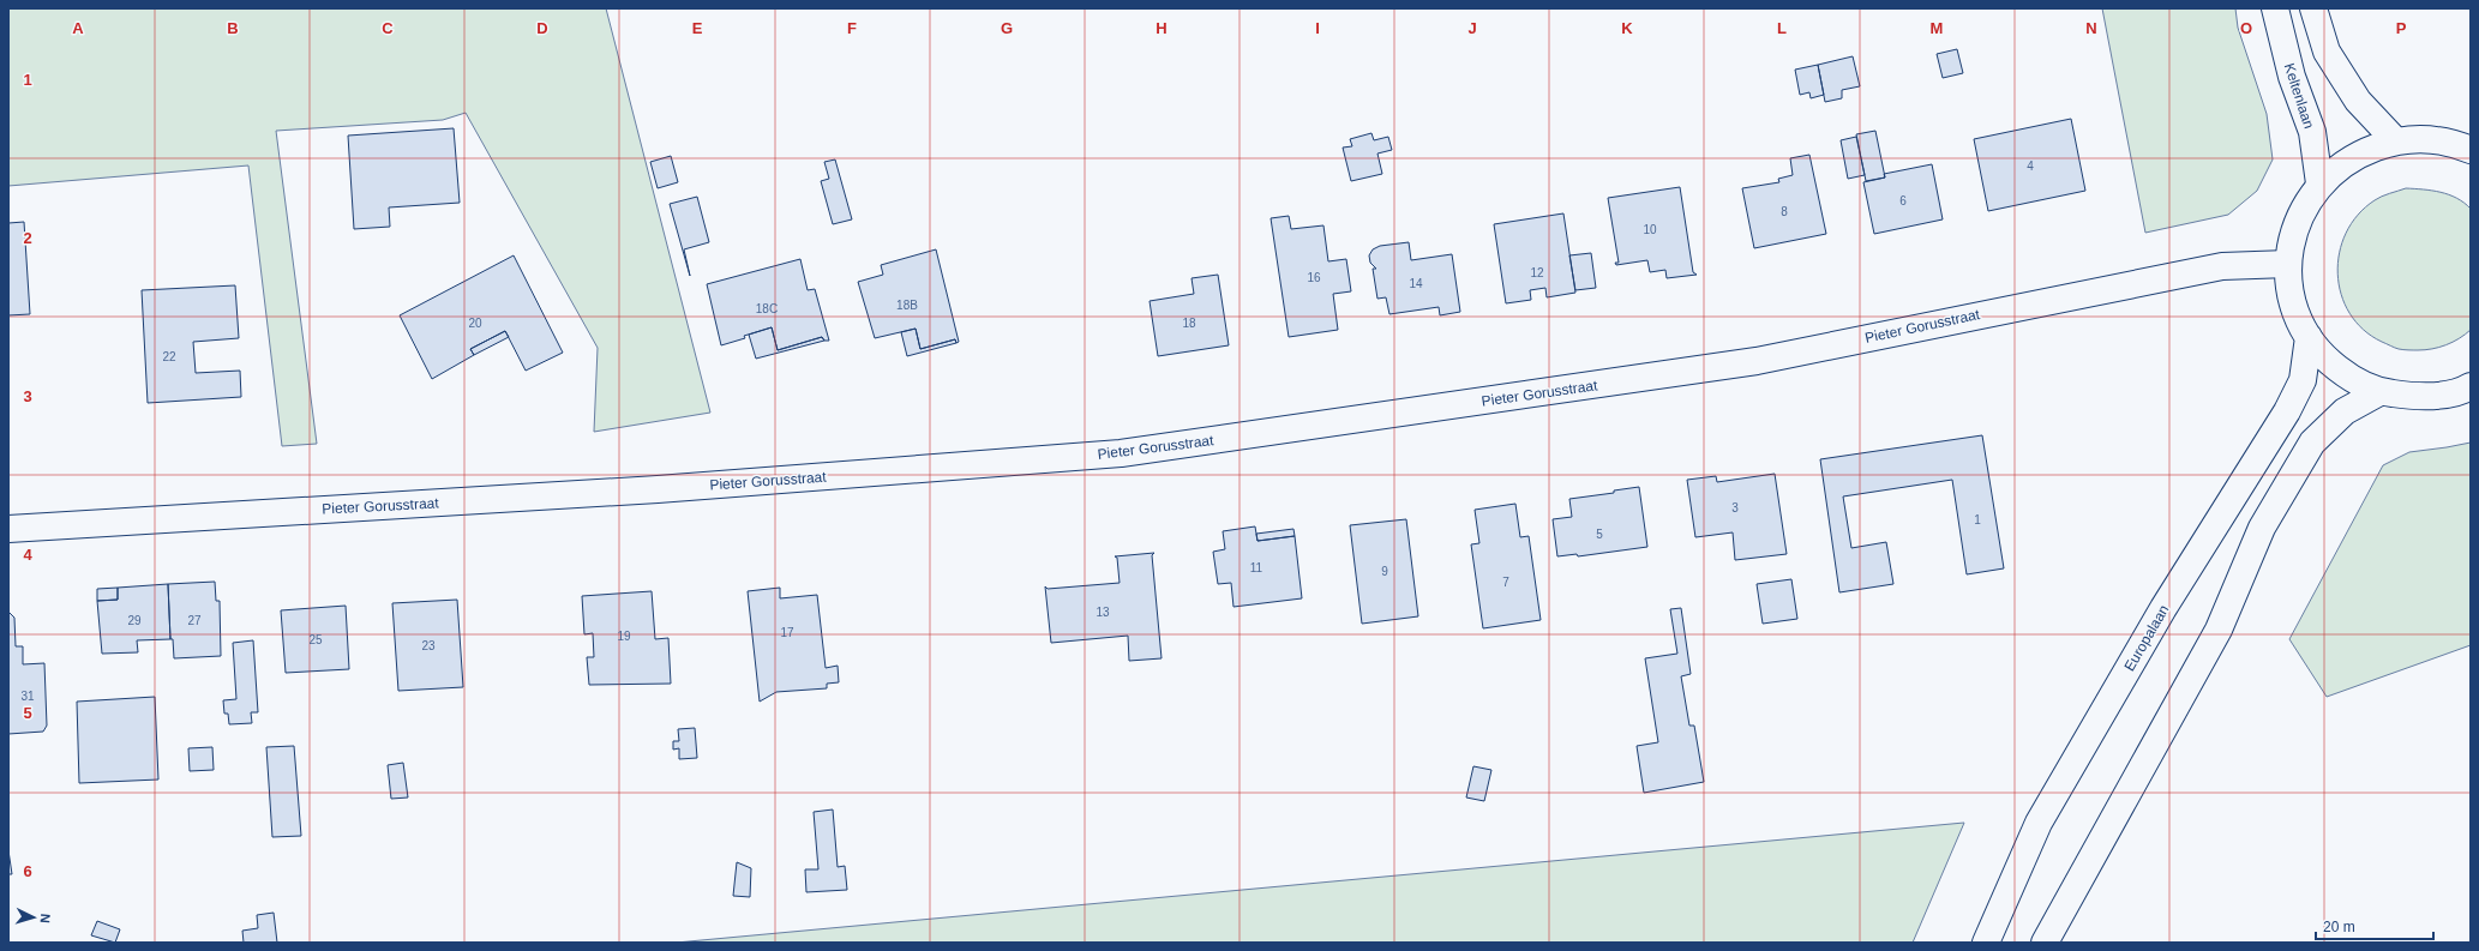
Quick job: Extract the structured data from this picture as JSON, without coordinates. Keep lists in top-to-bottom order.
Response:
{
  "streets": {
    "street": ["Keltenlaan", "Pieter Gorusstraat", "Europalaan"]
  },
  "house_numbers": [
    "4",
    "6",
    "8",
    "10",
    "12",
    "16",
    "14",
    "18B",
    "18C",
    "20",
    "18",
    "22",
    "3",
    "1",
    "5",
    "11",
    "9",
    "7",
    "13",
    "29",
    "27",
    "17",
    "19",
    "25",
    "23",
    "31"
  ],
  "scale_bar": "20 m",
  "north": "right",
  "grid": {
    "columns": [
      "A",
      "B",
      "C",
      "D",
      "E",
      "F",
      "G",
      "H",
      "I",
      "J",
      "K",
      "L",
      "M",
      "N",
      "O",
      "P"
    ],
    "rows": [
      "1",
      "2",
      "3",
      "4",
      "5",
      "6"
    ]
  }
}
